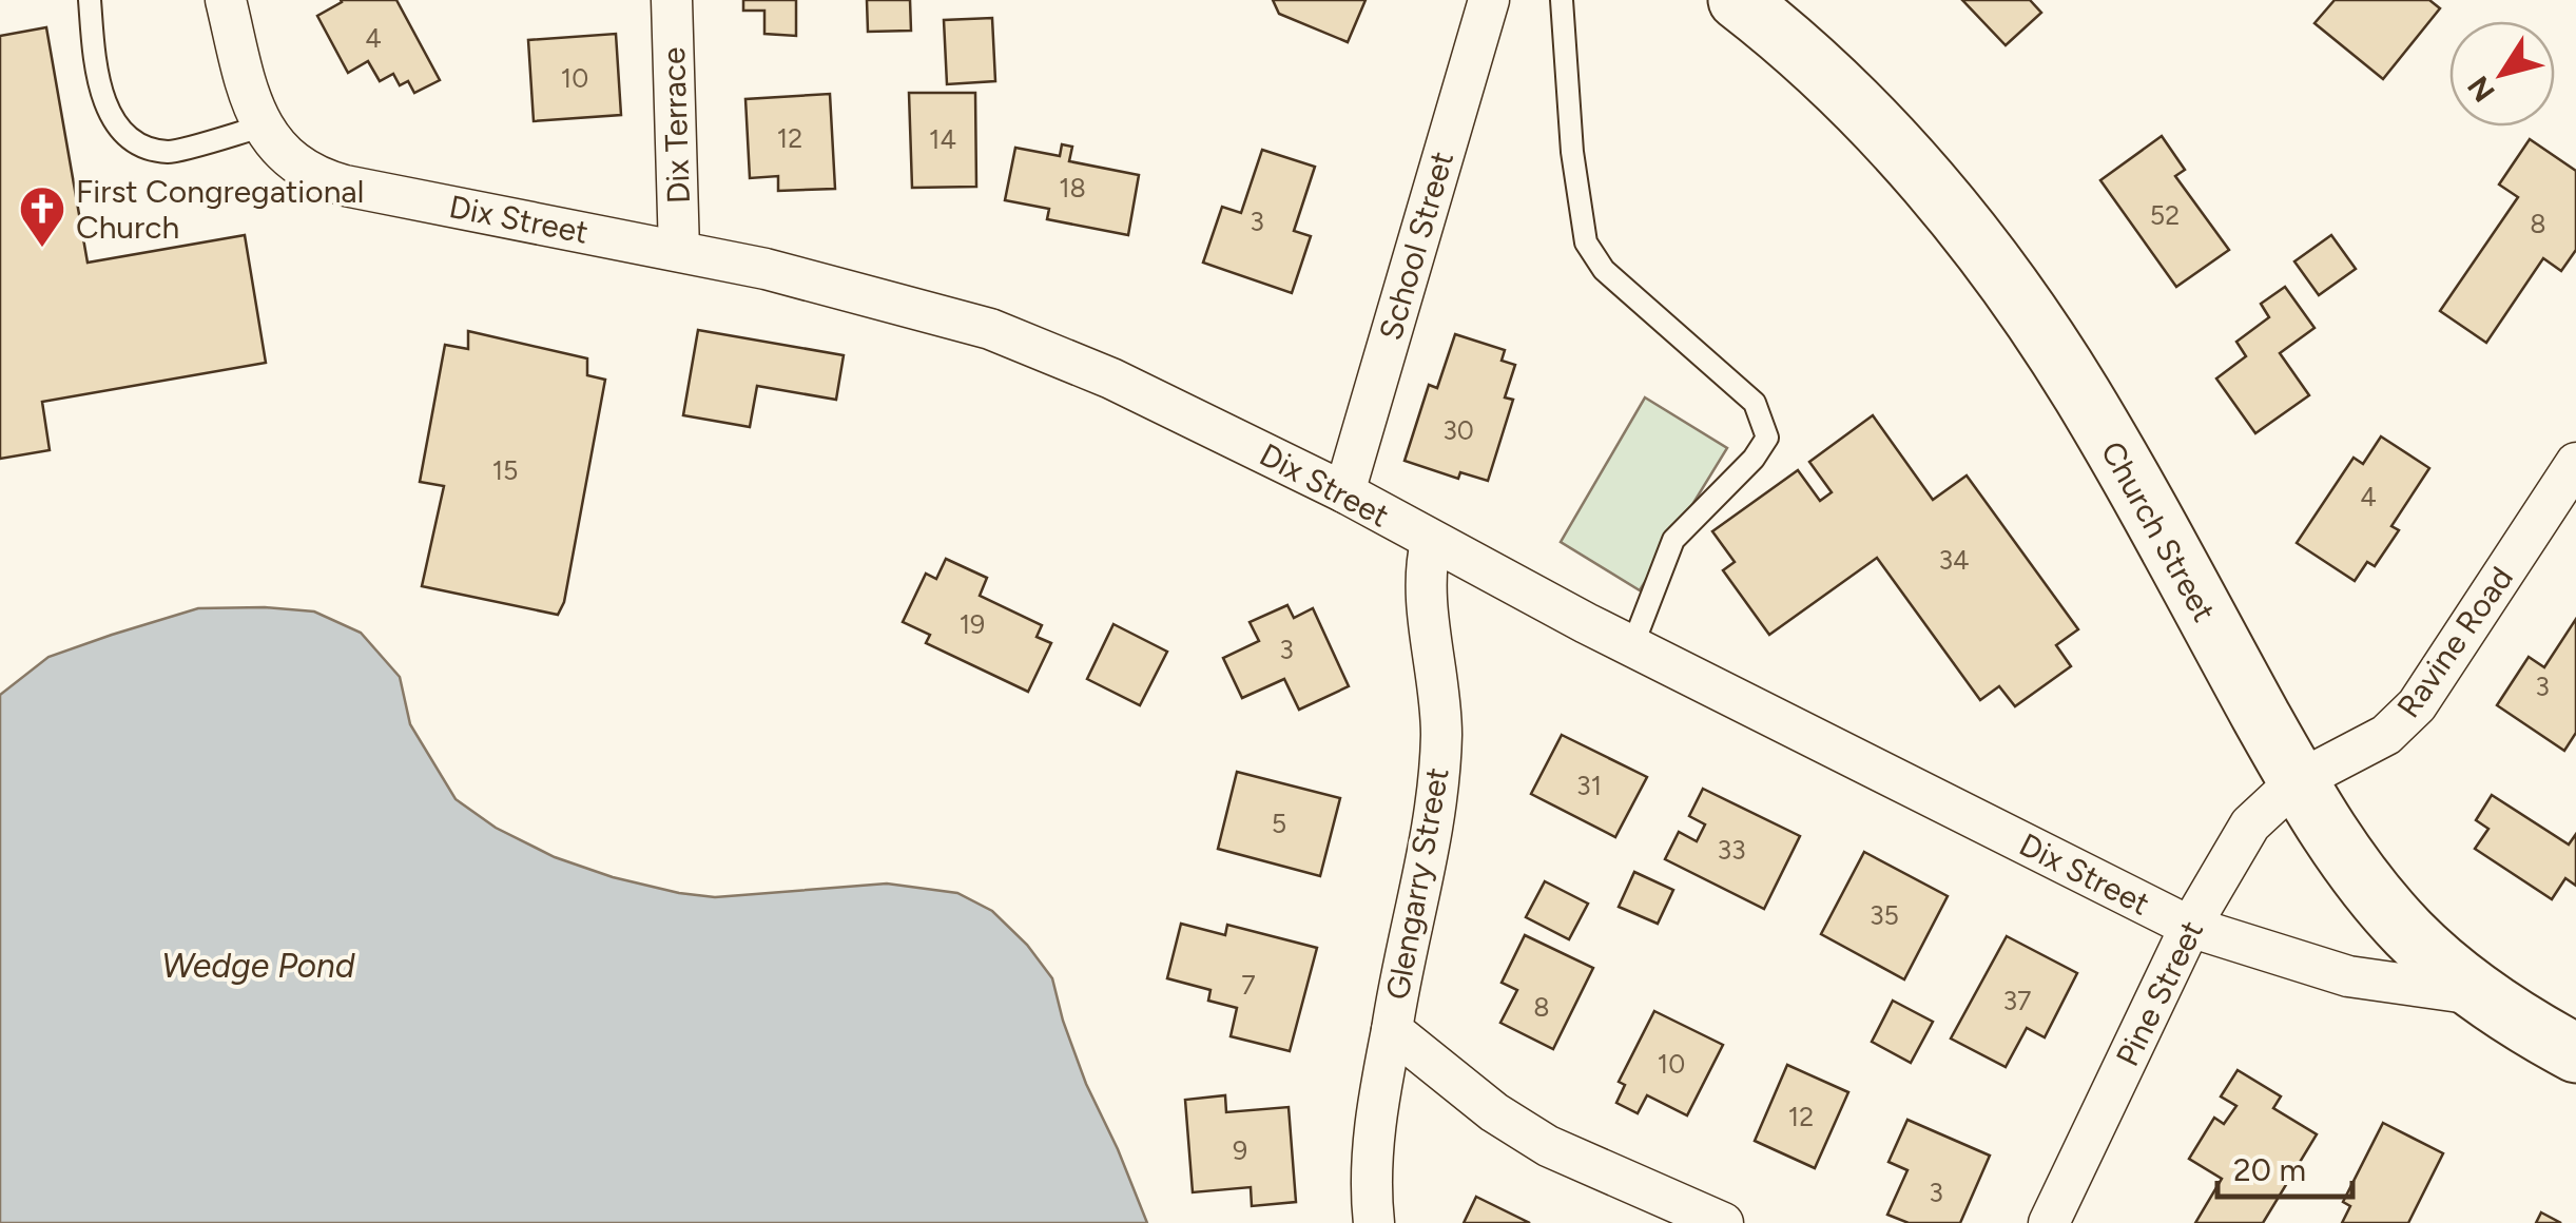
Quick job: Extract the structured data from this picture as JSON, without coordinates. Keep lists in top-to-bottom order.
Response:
{
  "streets": {
    "main road": ["Church Street"],
    "street": [
      "Dix Terrace",
      "Dix Street",
      "School Street",
      "Ravine Road",
      "Glengarry Street",
      "Pine Street"
    ]
  },
  "crossings": [
    ["Dix Terrace", "Dix Street"],
    ["Dix Street", "School Street"],
    ["Dix Street", "Church Street"],
    ["Dix Street", "Glengarry Street"],
    ["Dix Street", "Pine Street"],
    ["Church Street", "Ravine Road"],
    ["Church Street", "Pine Street"],
    ["Ravine Road", "Pine Street"]
  ],
  "water": ["Wedge Pond"],
  "places": {
    "church": ["First Congregational Church"]
  },
  "house_numbers": [
    "4",
    "10",
    "12",
    "14",
    "18",
    "52",
    "3",
    "8",
    "30",
    "15",
    "4",
    "34",
    "19",
    "3",
    "3",
    "31",
    "5",
    "33",
    "35",
    "7",
    "37",
    "8",
    "10",
    "12",
    "9",
    "3"
  ],
  "scale_bar": "20 m",
  "north": "bottom left"
}
